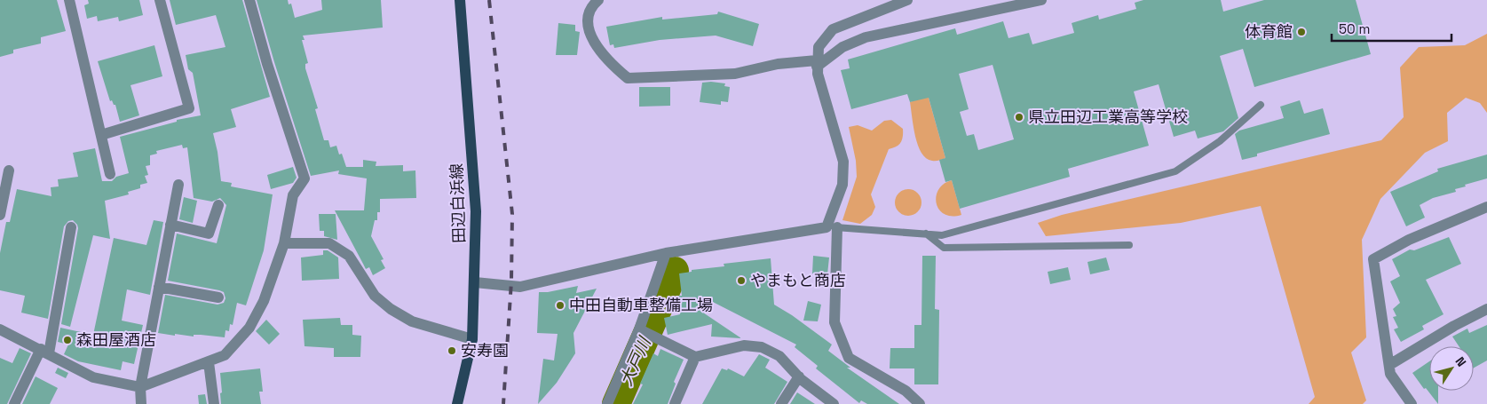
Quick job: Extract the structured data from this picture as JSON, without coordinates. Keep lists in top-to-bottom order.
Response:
{
  "streets": {
    "main road": ["田辺白浜線"]
  },
  "water": ["大戸川"],
  "places": [
    "体育館",
    "県立田辺工業高等学校",
    "やまもと商店",
    "中田自動車整備工場",
    "森田屋酒店",
    "安寿園"
  ],
  "scale_bar": "50 m",
  "north": "top right"
}
